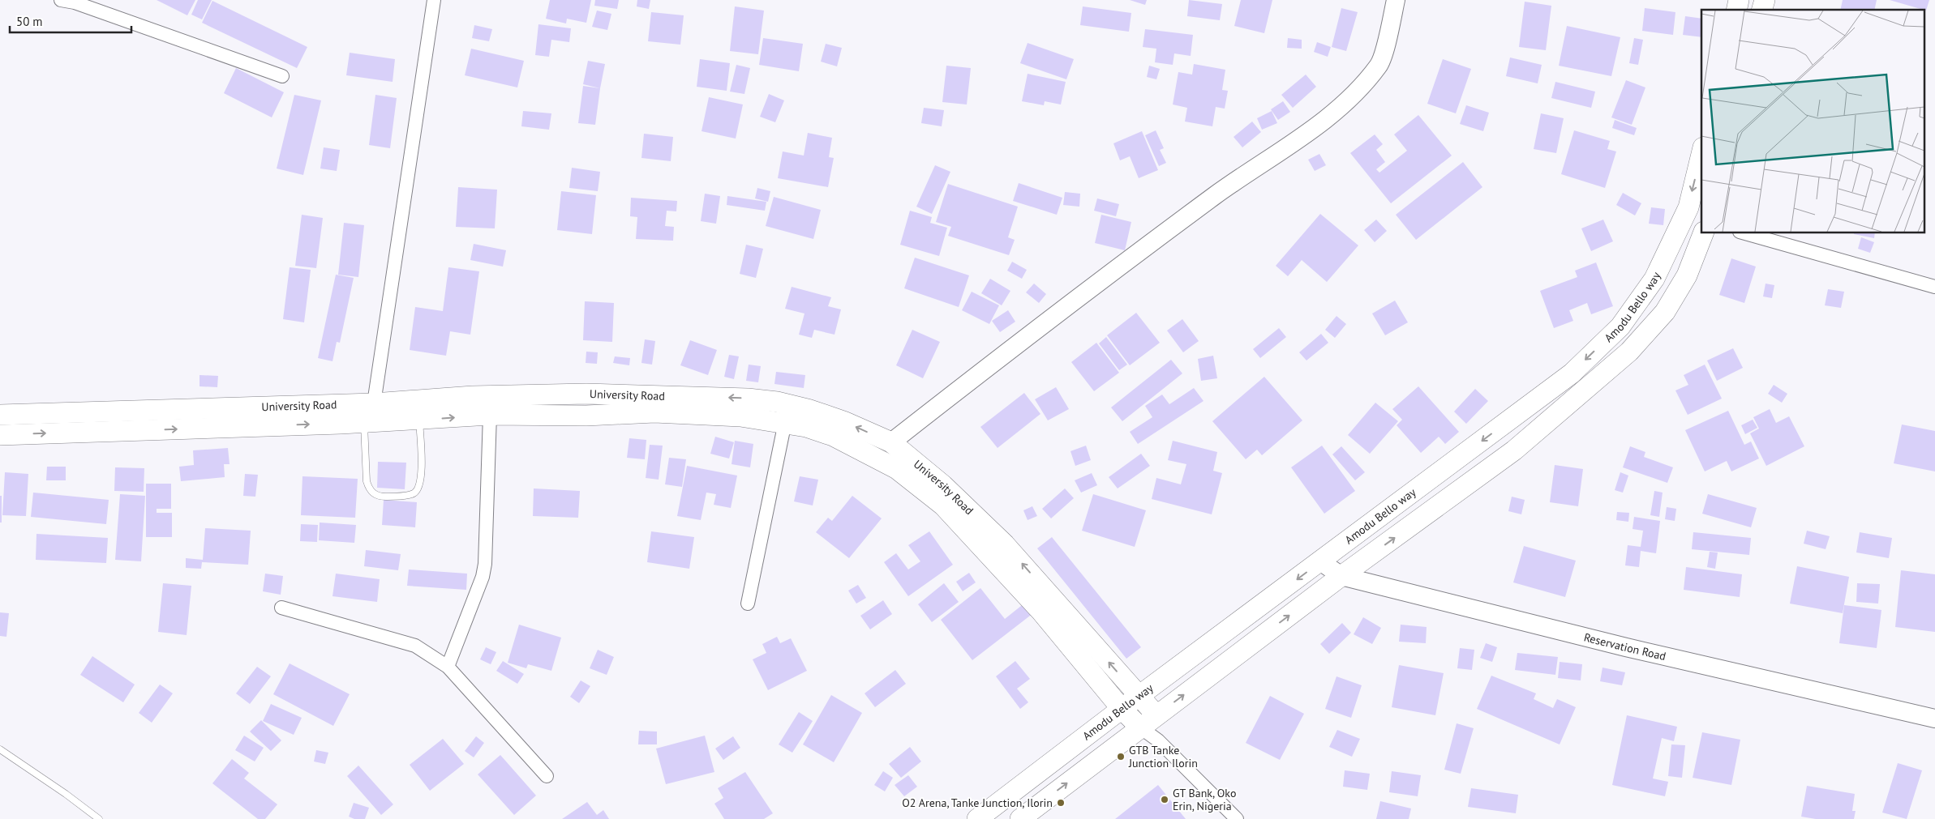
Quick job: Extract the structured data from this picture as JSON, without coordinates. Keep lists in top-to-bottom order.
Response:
{
  "streets": {
    "main road": ["Amodu Bello way", "University Road"],
    "street": ["Reservation Road"]
  },
  "crossings": [
    ["Amodu Bello way", "University Road"],
    ["Amodu Bello way", "Reservation Road"]
  ],
  "places": ["GTB Tanke Junction Ilorin", "GT Bank, Oko Erin, Nigeria", "O2 Arena, Tanke Junction, Ilorin"],
  "scale_bar": "50 m"
}
